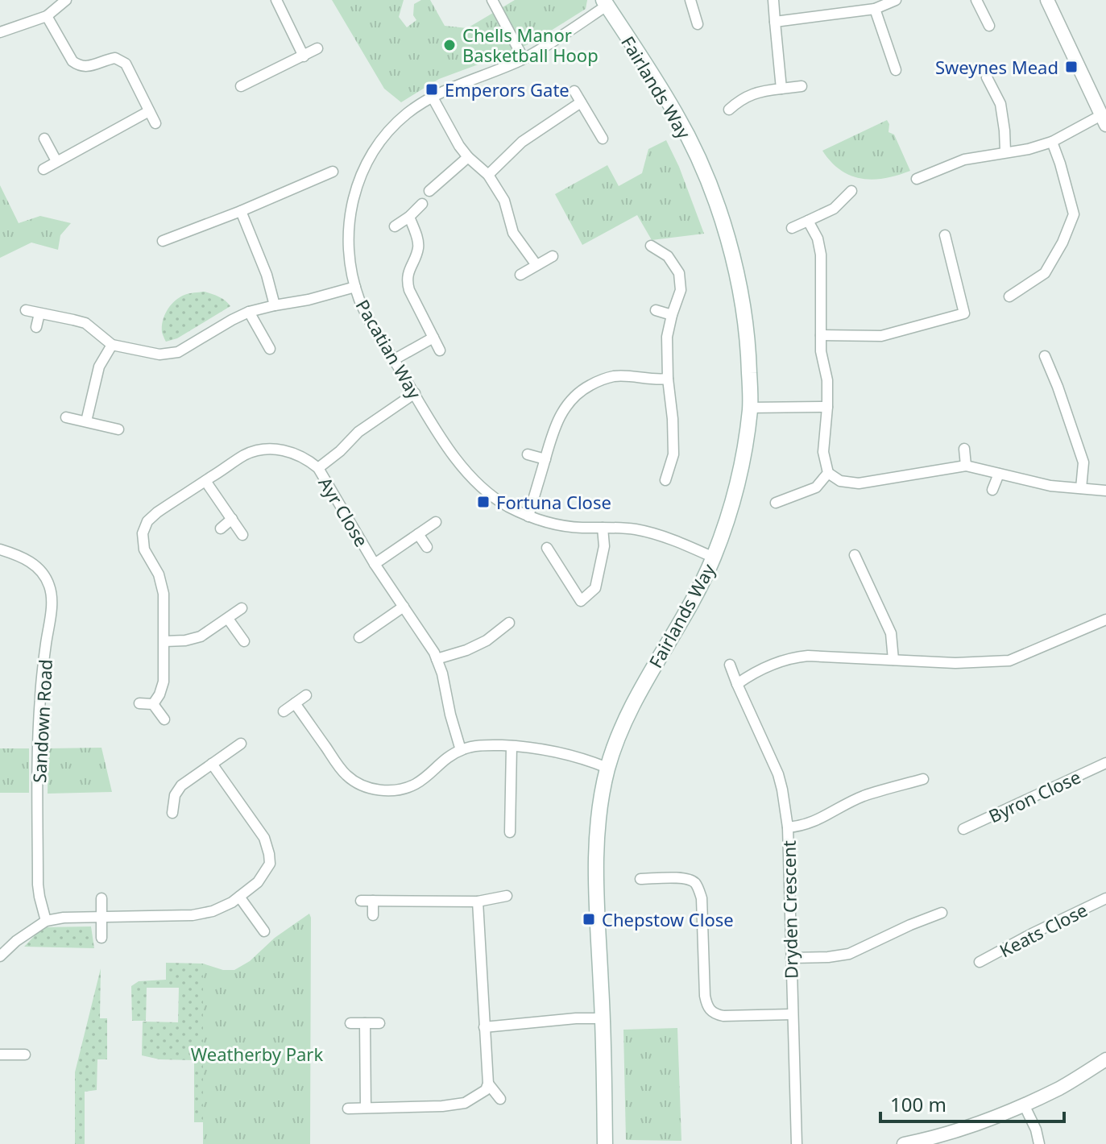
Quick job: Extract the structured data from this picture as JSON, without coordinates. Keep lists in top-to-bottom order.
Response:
{
  "streets": {
    "main road": ["Fairlands Way"],
    "street": [
      "Pacatian Way",
      "Ayr Close",
      "Sandown Road",
      "Byron Close",
      "Dryden Crescent",
      "Keats Close"
    ]
  },
  "crossings": [
    ["Fairlands Way", "Pacatian Way"]
  ],
  "parks": ["Weatherby Park"],
  "places": {
    "other": ["Chells Manor Basketball Hoop"],
    "transit": [
      "Sweynes Mead",
      "Emperors Gate",
      "Fortuna Close",
      "Chepstow Close"
    ]
  },
  "scale_bar": "100 m"
}
